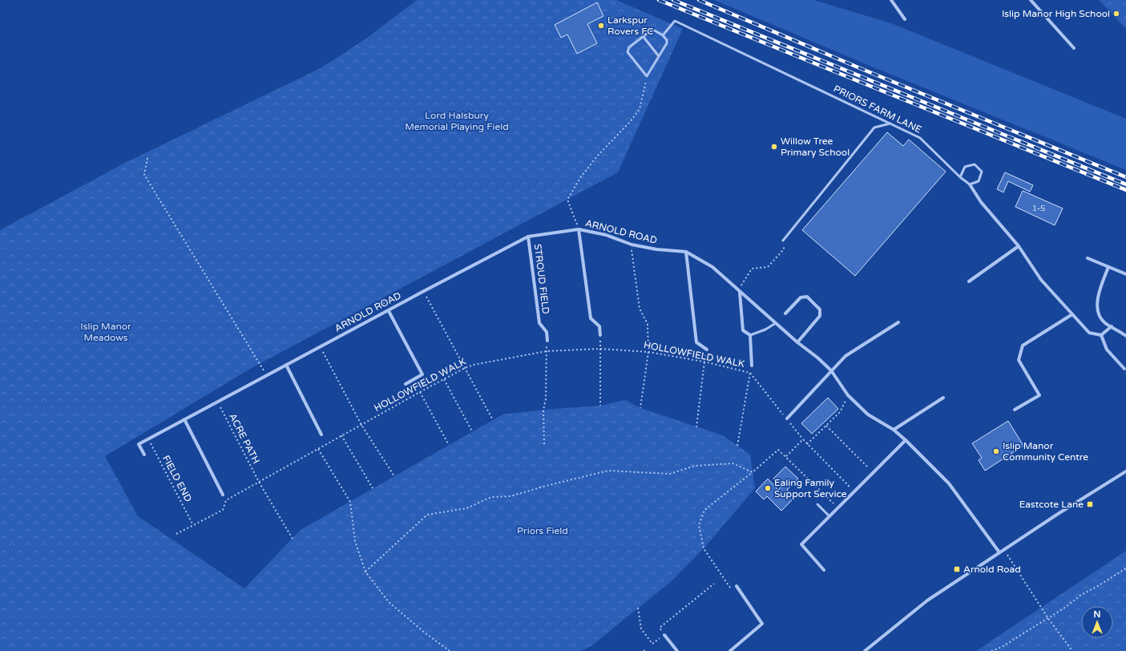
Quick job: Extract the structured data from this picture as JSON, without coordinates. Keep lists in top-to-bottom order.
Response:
{
  "streets": {
    "street": ["PRIORS FARM LANE", "ARNOLD ROAD", "STROUD FIELD"],
    "path": ["HOLLOWFIELD WALK", "ACRE PATH", "FIELD END"]
  },
  "crossings": [
    ["ARNOLD ROAD", "STROUD FIELD"],
    ["ARNOLD ROAD", "ACRE PATH"],
    ["ARNOLD ROAD", "FIELD END"],
    ["HOLLOWFIELD WALK", "ACRE PATH"],
    ["HOLLOWFIELD WALK", "FIELD END"]
  ],
  "parks": ["Lord Halsbury Memorial Playing Field", "Islip Manor Meadows", "Priors Field"],
  "places": {
    "other": [
      "Islip Manor High School",
      "Larkspur Rovers FC",
      "Willow Tree Primary School",
      "Islip Manor Community Centre",
      "Ealing Family Support Service"
    ],
    "transit": ["Eastcote Lane", "Arnold Road"]
  },
  "house_numbers": ["1-5"],
  "north": "top"
}
